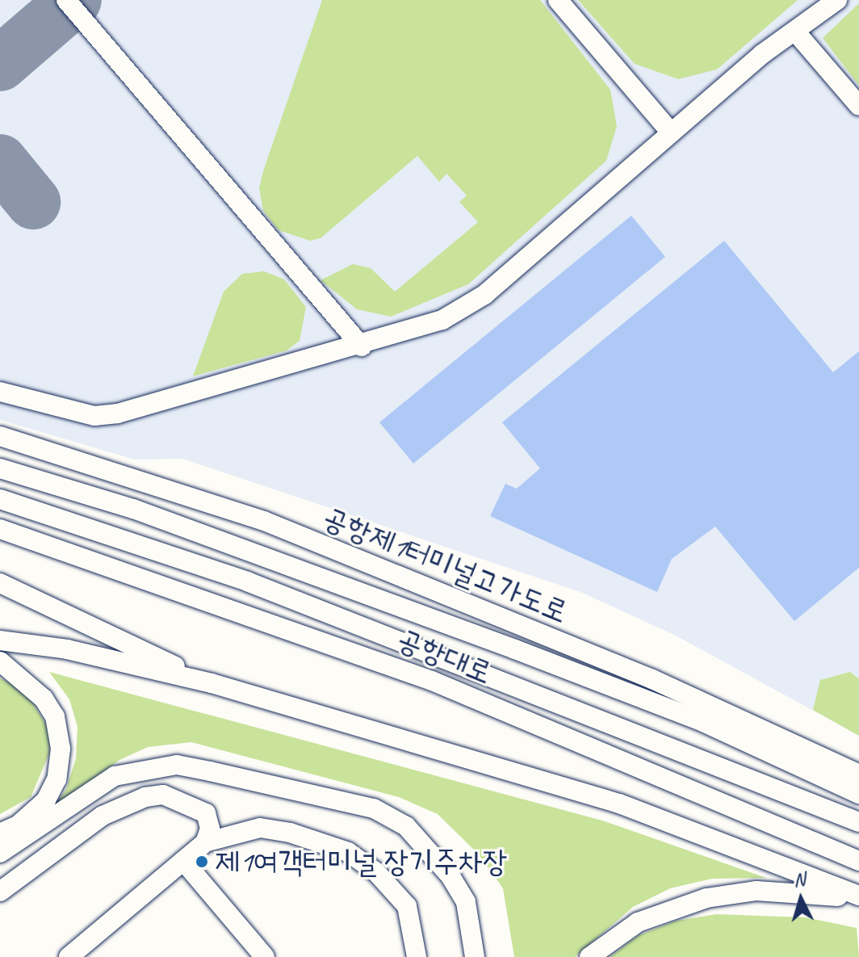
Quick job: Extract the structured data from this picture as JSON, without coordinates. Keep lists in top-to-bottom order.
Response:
{
  "streets": {
    "street": ["공항제1터미널고가도로", "공항대로"]
  },
  "places": ["제1여객터미널 장기주차장"],
  "north": "top"
}
